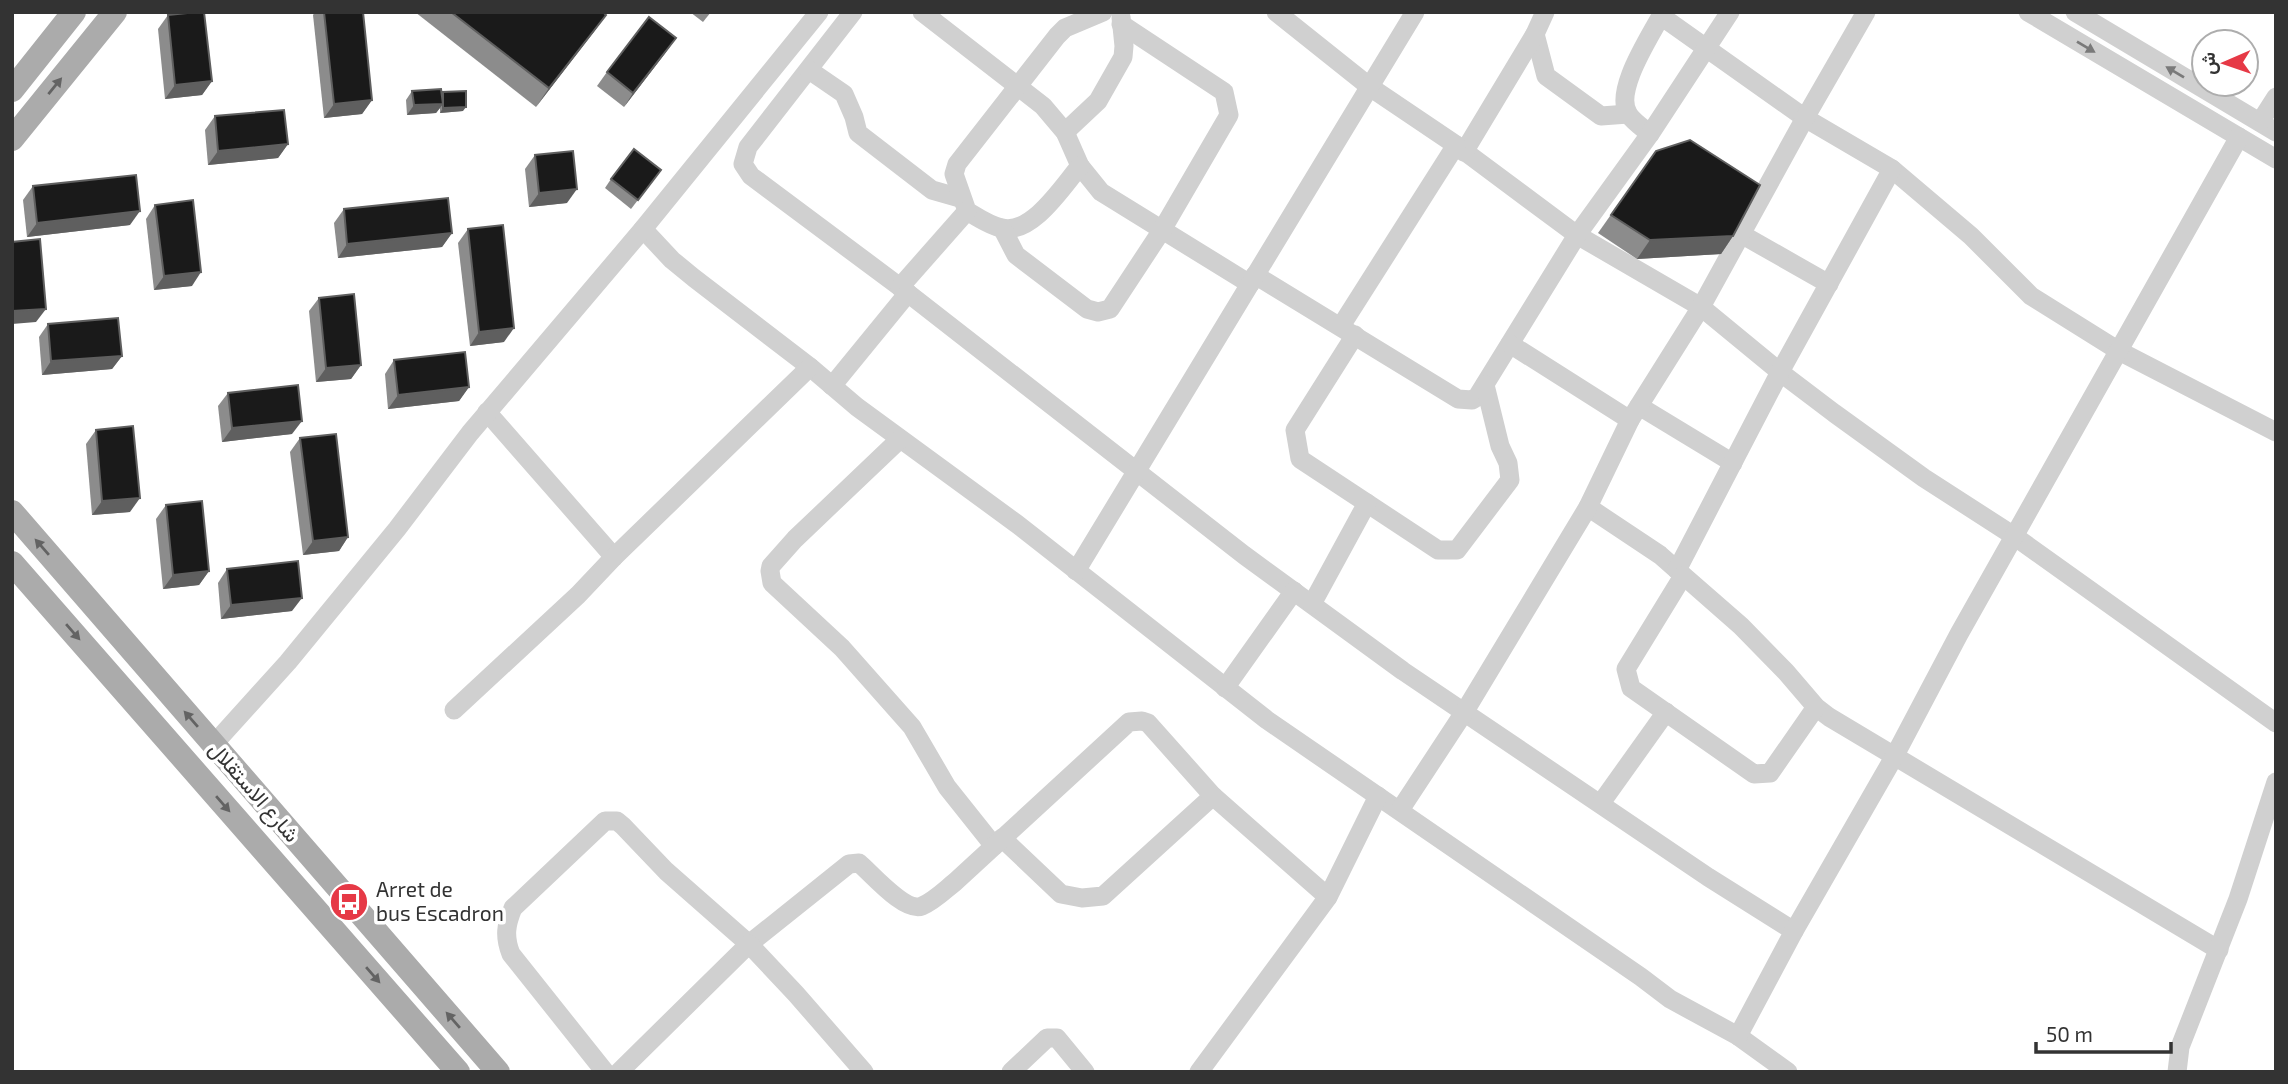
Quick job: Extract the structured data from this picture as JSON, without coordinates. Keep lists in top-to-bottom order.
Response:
{
  "streets": {
    "main road": ["شارع الاستقلال"]
  },
  "places": {
    "bus stop": ["Arret de bus Escadron"]
  },
  "scale_bar": "50 m",
  "north": "left"
}
